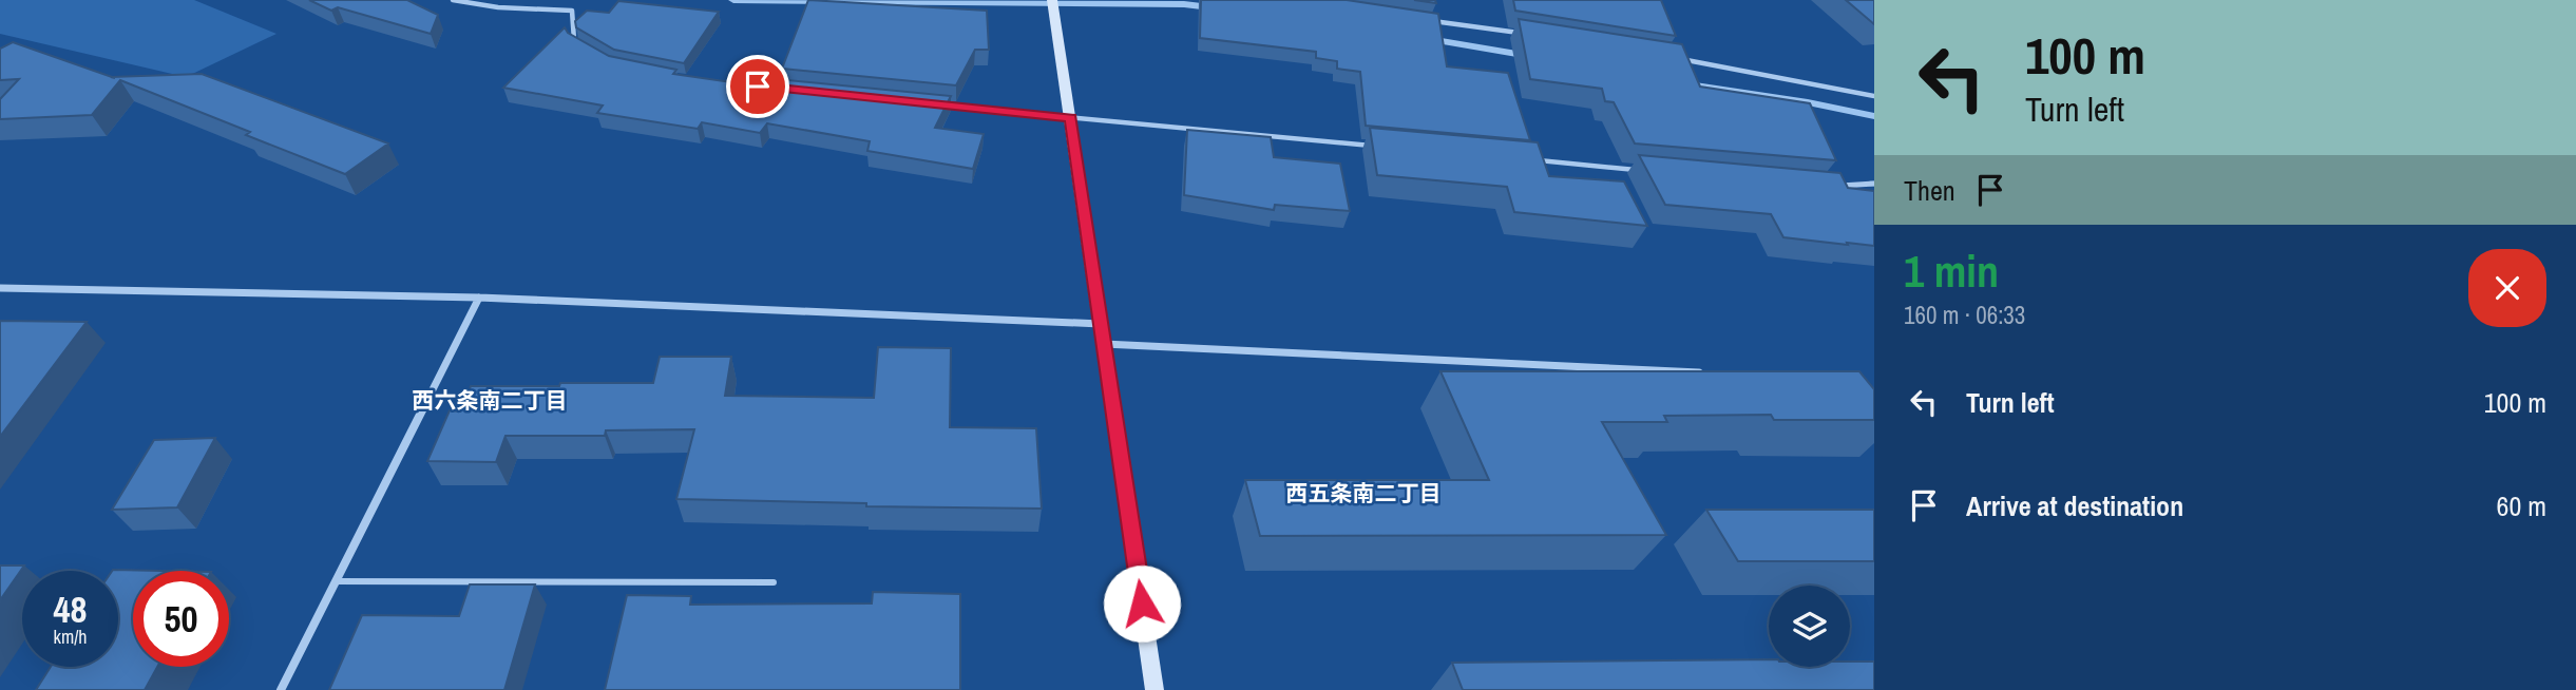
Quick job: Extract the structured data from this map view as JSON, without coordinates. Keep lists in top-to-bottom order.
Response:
{
  "districts": ["西六条南二丁目", "西五条南二丁目"],
  "page": {
    "turn": ["100 m", "Turn left"],
    "then": "Then",
    "heading": ["1 min", "160 m · 06:33"],
    "list": [
      {
        "name": "Turn left",
        "value": "100 m"
      },
      {
        "name": "Arrive at destination",
        "value": "60 m"
      }
    ],
    "speed": "48 km/h",
    "limit": "50"
  }
}
